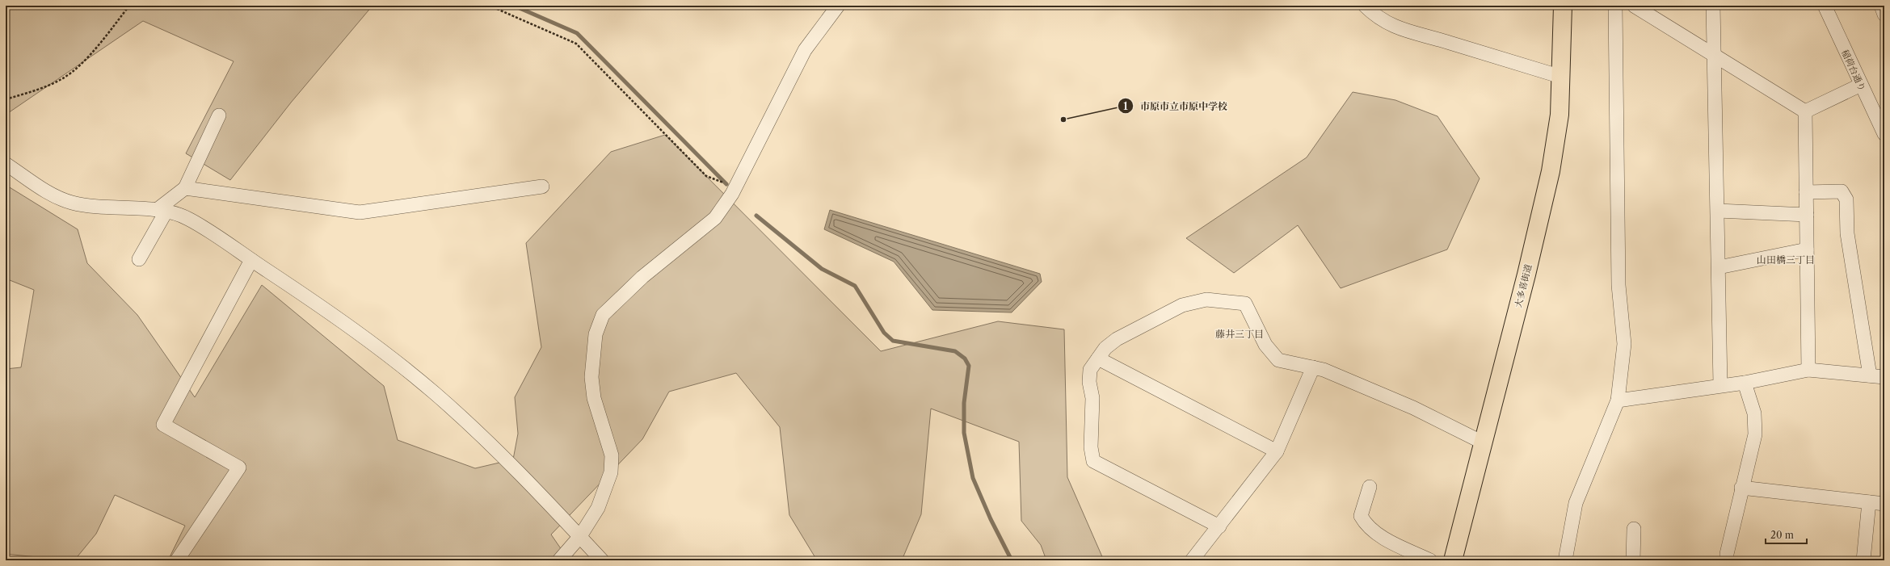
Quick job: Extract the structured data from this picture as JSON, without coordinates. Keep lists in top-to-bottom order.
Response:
{
  "streets": {
    "highway": ["大多喜街道"],
    "street": ["稲荷台通り"]
  },
  "districts": ["山田橋三丁目", "藤井三丁目"],
  "places": ["市原市立市原中学校"],
  "scale_bar": "20 m"
}
